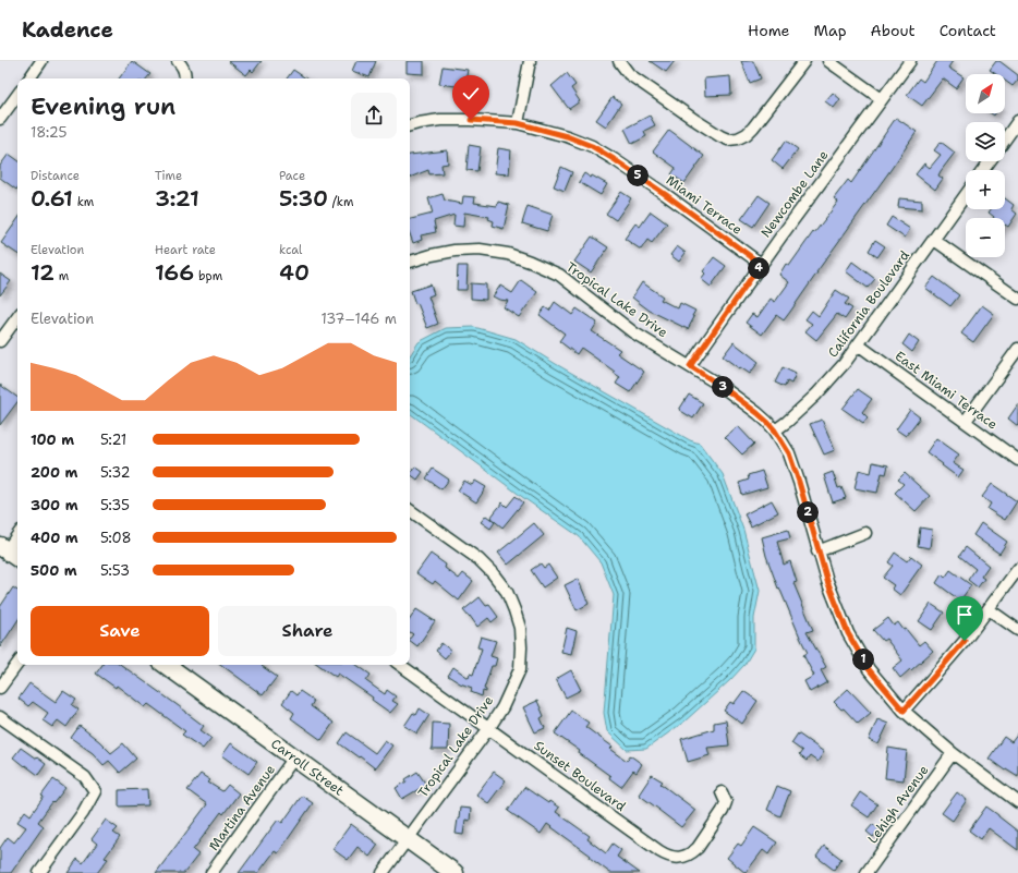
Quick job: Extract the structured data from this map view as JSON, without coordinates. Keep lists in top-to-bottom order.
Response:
{
  "streets": {
    "main road": ["Carroll Street"],
    "street": [
      "Newcombe Lane",
      "Miami Terrace",
      "Tropical Lake Drive",
      "California Boulevard",
      "East Miami Terrace",
      "Sunset Boulevard",
      "Lehigh Avenue",
      "Martina Avenue"
    ]
  },
  "crossings": [
    ["Newcombe Lane", "Miami Terrace"],
    ["Newcombe Lane", "Tropical Lake Drive"],
    ["Tropical Lake Drive", "California Boulevard"],
    ["Tropical Lake Drive", "Carroll Street"],
    ["Tropical Lake Drive", "Sunset Boulevard"],
    ["Tropical Lake Drive", "Lehigh Avenue"],
    ["California Boulevard", "East Miami Terrace"],
    ["Carroll Street", "Martina Avenue"]
  ],
  "north": "top right",
  "page": {
    "header": "Kadence",
    "nav": [
      "Home",
      "Map",
      "About",
      "Contact"
    ],
    "map_buttons": ["+", "−"],
    "heading": ["Evening run", "18:25"],
    "stats": [
      ["Distance", "0.61 km"],
      ["Time", "3:21"],
      ["Pace", "5:30 /km"],
      ["Elevation", "12 m"],
      ["Heart rate", "166 bpm"],
      ["kcal", "40"]
    ],
    "pins": [
      "5",
      "4",
      "3",
      "2",
      "1"
    ],
    "chart": ["Elevation", "137–146 m"],
    "list": [
      {
        "name": "100 m",
        "note": "5:21"
      },
      {
        "name": "200 m",
        "note": "5:32"
      },
      {
        "name": "300 m",
        "note": "5:35"
      },
      {
        "name": "400 m",
        "note": "5:08"
      },
      {
        "name": "500 m",
        "note": "5:53"
      }
    ],
    "buttons": ["Save", "Share"]
  }
}
